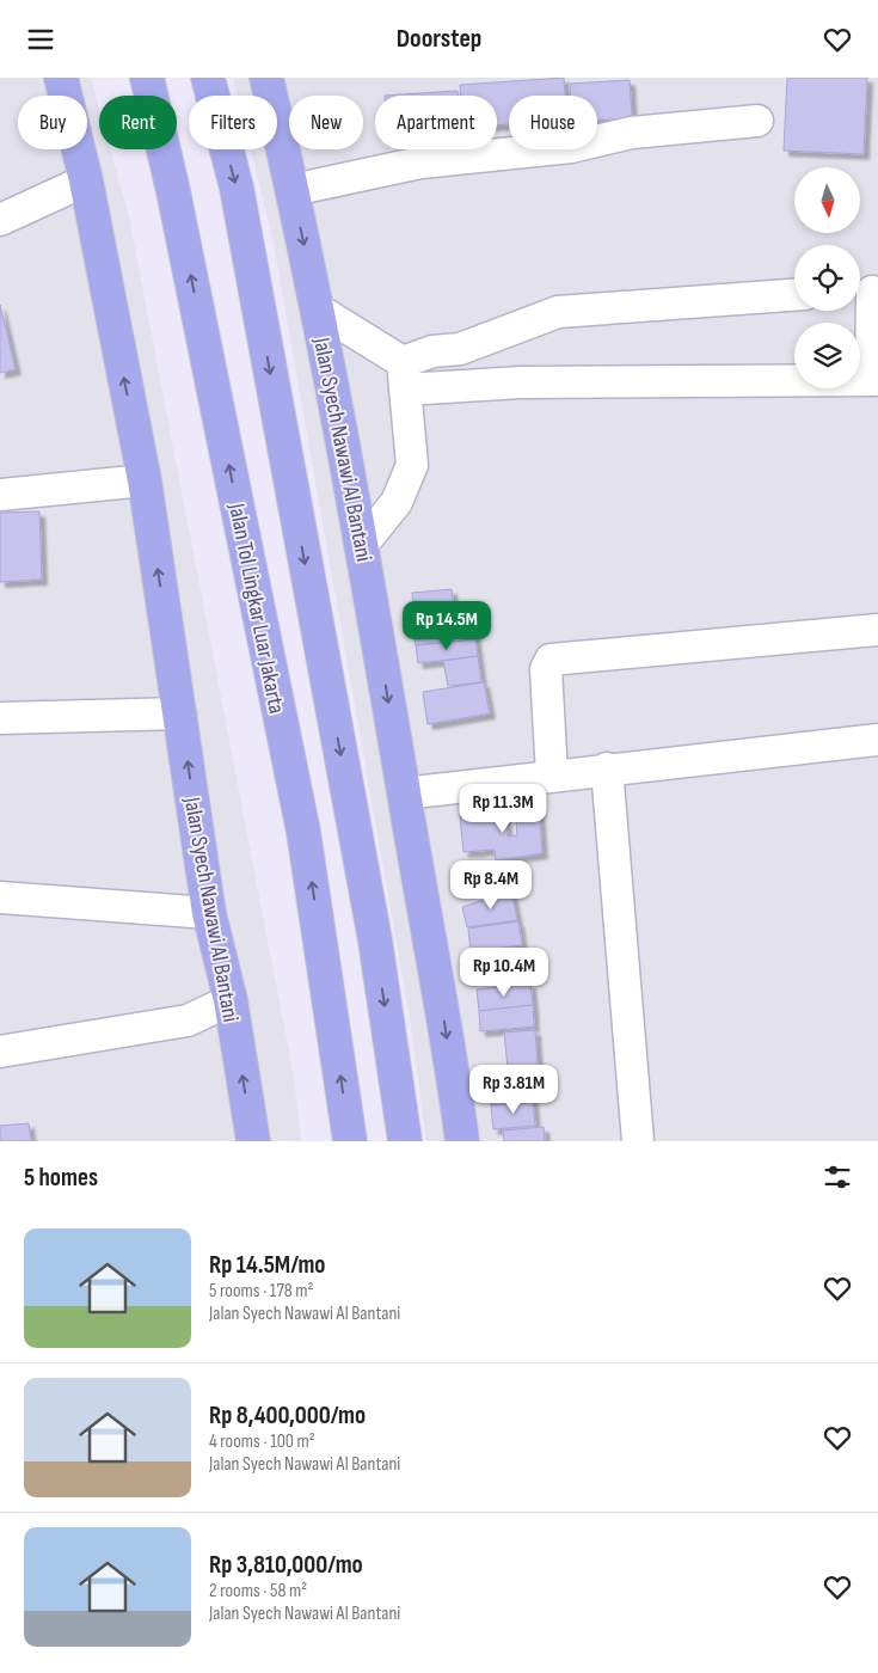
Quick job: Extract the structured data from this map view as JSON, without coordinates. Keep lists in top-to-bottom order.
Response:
{
  "streets": {
    "highway": ["Jalan Syech Nawawi Al Bantani", "Jalan Tol Lingkar Luar Jakarta"]
  },
  "north": "bottom",
  "page": {
    "header": "Doorstep",
    "chip": [
      "Buy",
      "Rent",
      "Filters",
      "New",
      "Apartment",
      "House"
    ],
    "price": [
      "Rp 14.5M",
      "Rp 11.3M",
      "Rp 8.4M",
      "Rp 10.4M",
      "Rp 3.81M"
    ],
    "heading": "5 homes",
    "list": [
      {
        "name": "Rp 14.5M/mo",
        "note": "5 rooms · 178 m² · Jalan Syech Nawawi Al Bantani"
      },
      {
        "name": "Rp 8,400,000/mo",
        "note": "4 rooms · 100 m² · Jalan Syech Nawawi Al Bantani"
      },
      {
        "name": "Rp 3,810,000/mo",
        "note": "2 rooms · 58 m² · Jalan Syech Nawawi Al Bantani"
      }
    ]
  }
}
